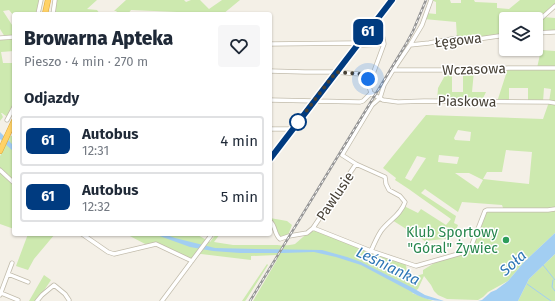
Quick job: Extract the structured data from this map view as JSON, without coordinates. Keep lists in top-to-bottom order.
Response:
{
  "streets": {
    "street": [
      "Łęgowa",
      "Wczasowa",
      "Piaskowa",
      "Pawlusie"
    ]
  },
  "water": ["Soła", "Leśnianka"],
  "places": ["Klub Sportowy \"Góral\" Żywiec"],
  "lines": ["bus line 61"],
  "page": {
    "on_map": "61",
    "heading": [
      ["Browarna Apteka", "Pieszo · 4 min · 270 m"],
      "Odjazdy"
    ],
    "list": [
      {
        "mark": "61",
        "name": "Autobus",
        "note": "12:31",
        "value": "4 min"
      },
      {
        "mark": "61",
        "name": "Autobus",
        "note": "12:32",
        "value": "5 min"
      }
    ]
  }
}
